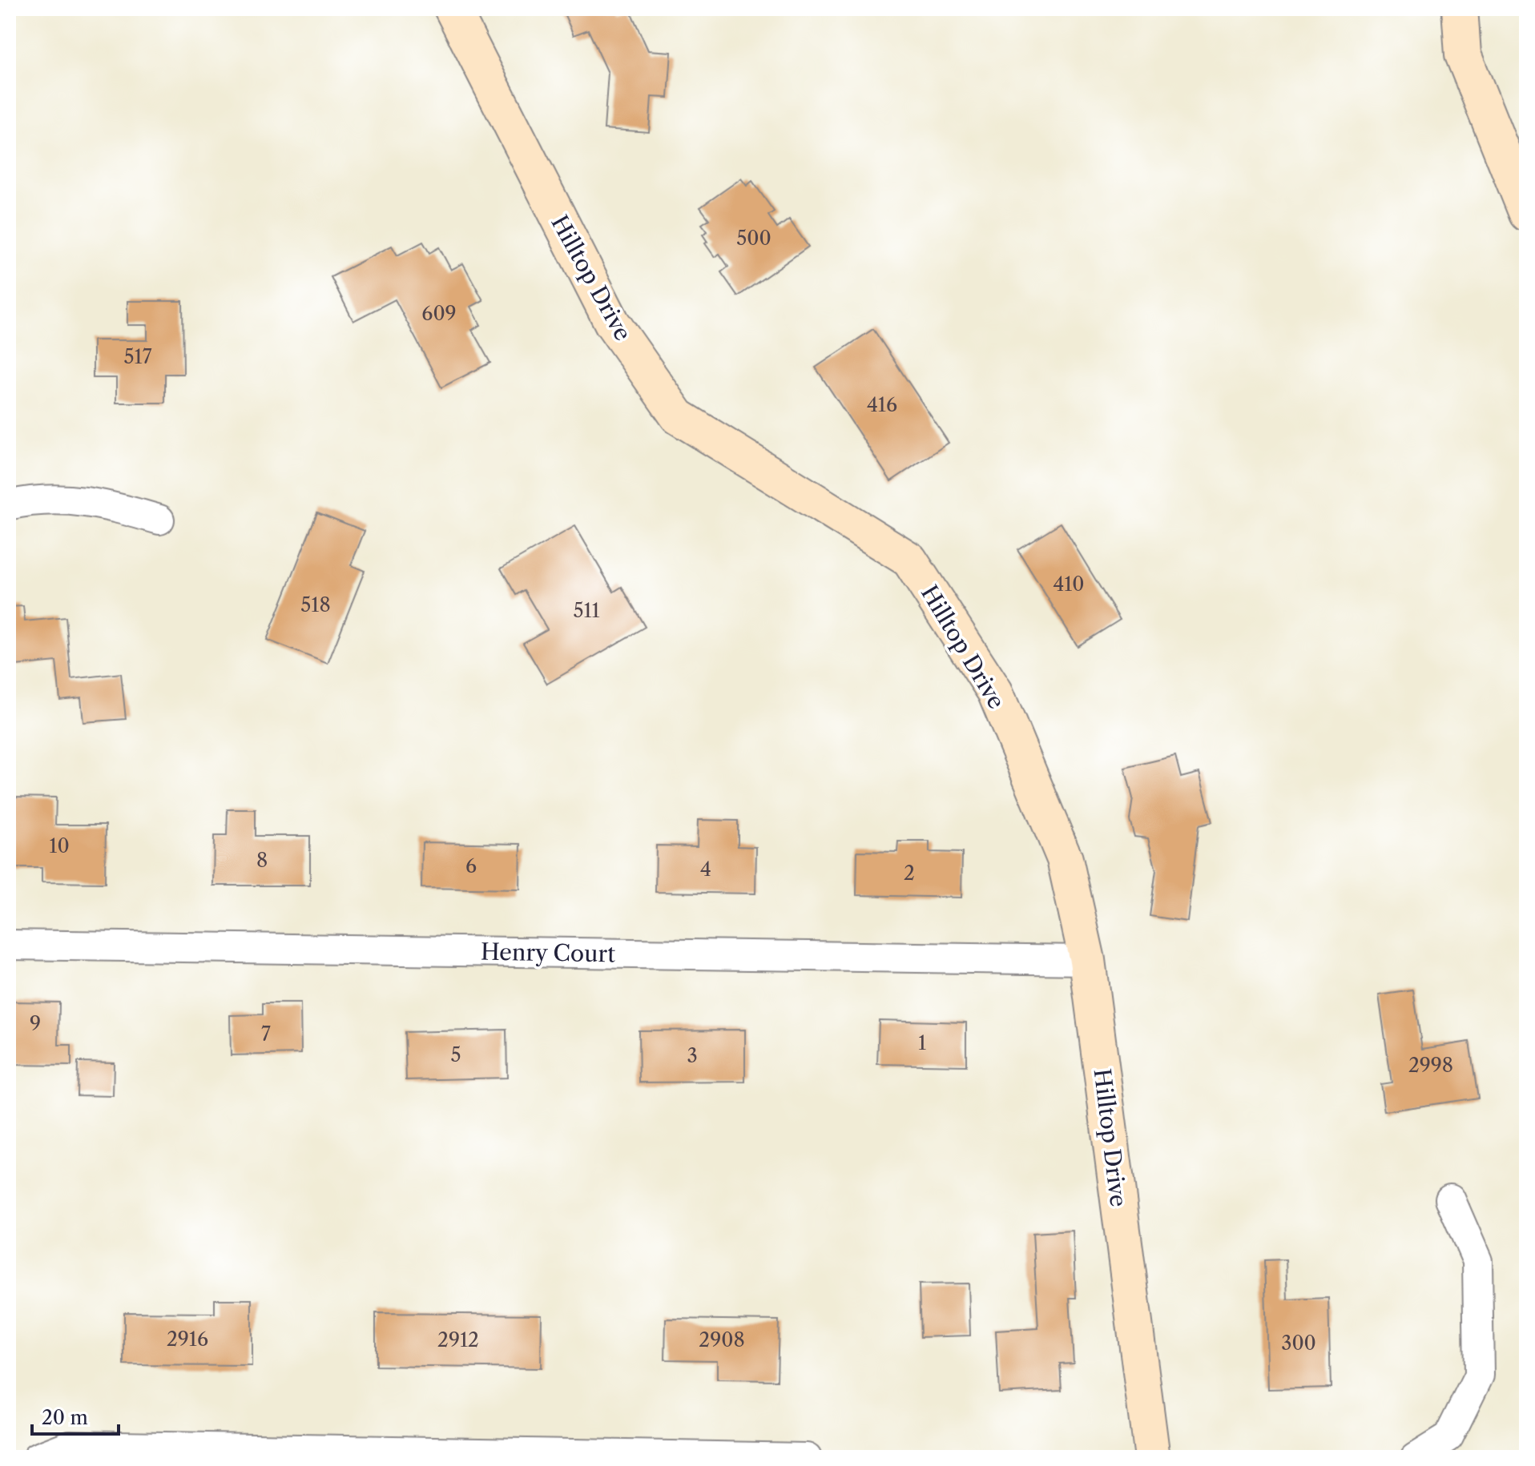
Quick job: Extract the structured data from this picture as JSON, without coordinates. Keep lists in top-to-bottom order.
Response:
{
  "streets": {
    "street": ["Hilltop Drive", "Henry Court"]
  },
  "crossings": [
    ["Hilltop Drive", "Henry Court"]
  ],
  "house_numbers": [
    "500",
    "609",
    "517",
    "416",
    "410",
    "518",
    "511",
    "10",
    "8",
    "6",
    "4",
    "2",
    "9",
    "7",
    "1",
    "5",
    "3",
    "2998",
    "2916",
    "2912",
    "2908",
    "300"
  ],
  "scale_bar": "20 m"
}
